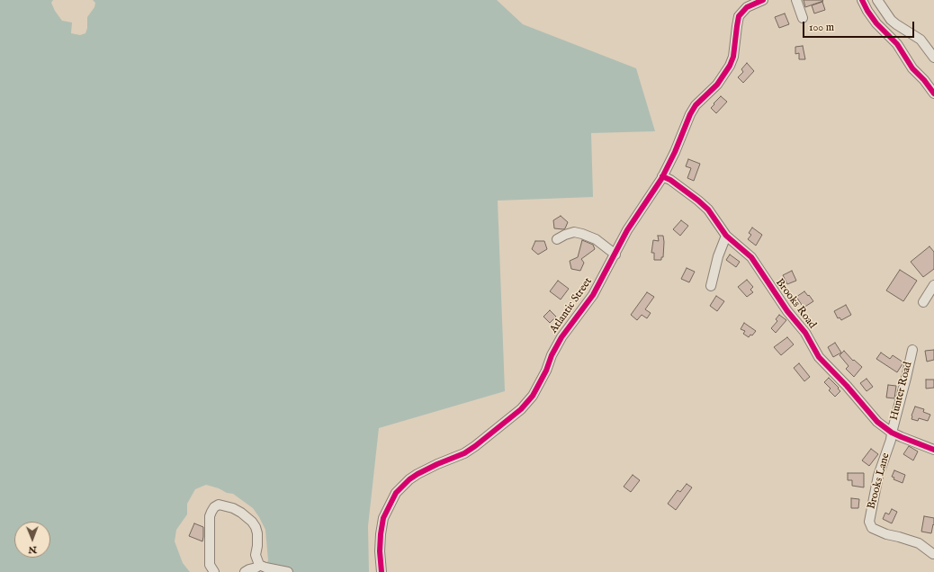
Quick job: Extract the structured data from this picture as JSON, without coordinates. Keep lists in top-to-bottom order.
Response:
{
  "streets": {
    "street": [
      "Brooks Road",
      "Atlantic Street",
      "Hunter Road",
      "Brooks Lane"
    ]
  },
  "crossings": [
    ["Brooks Road", "Atlantic Street"],
    ["Brooks Road", "Hunter Road"],
    ["Brooks Road", "Brooks Lane"],
    ["Hunter Road", "Brooks Lane"]
  ],
  "scale_bar": "100 m",
  "north": "bottom"
}
